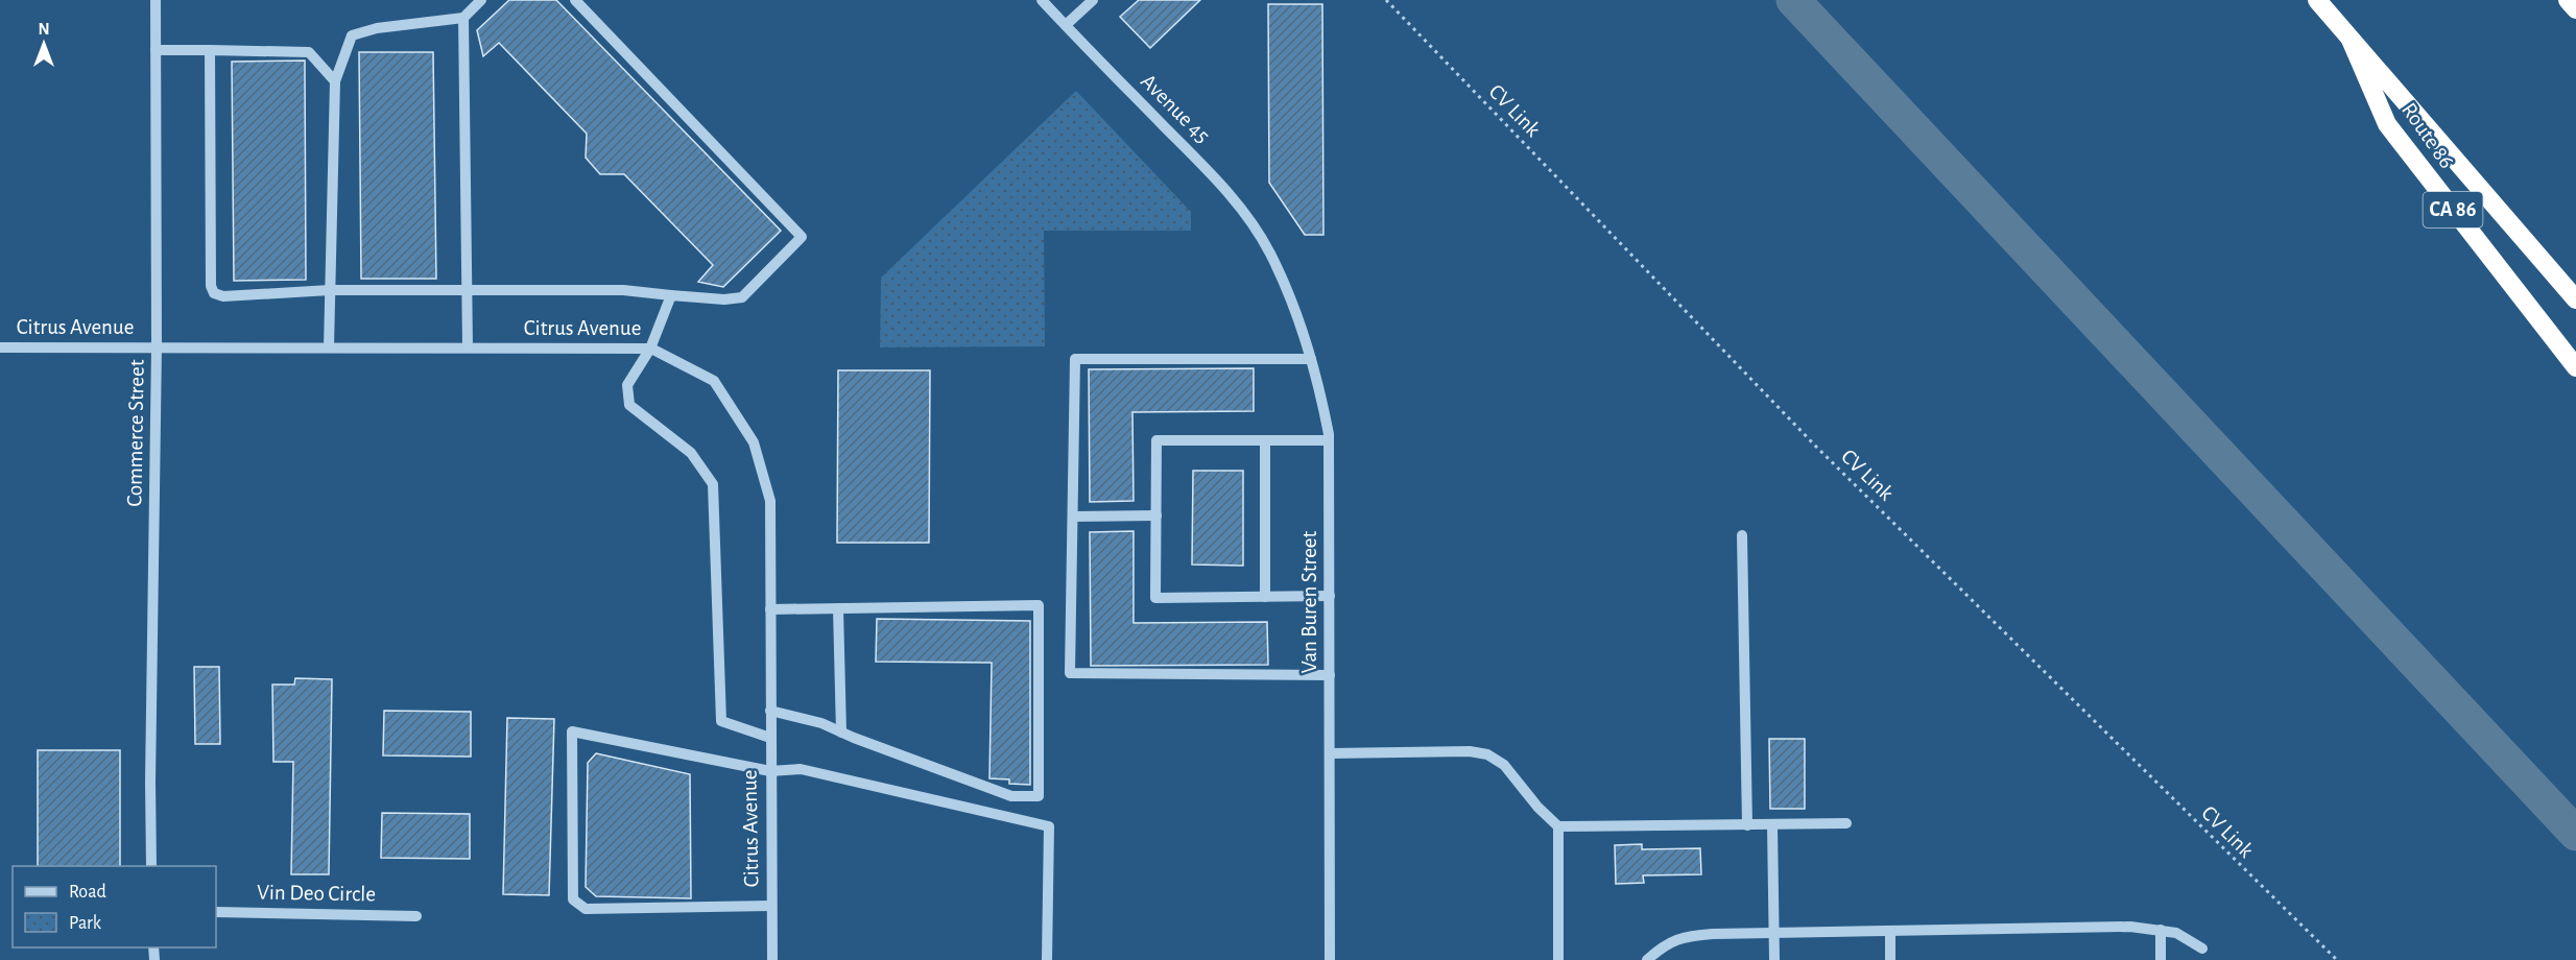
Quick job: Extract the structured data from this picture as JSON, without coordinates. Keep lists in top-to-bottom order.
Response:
{
  "streets": {
    "highway": ["Route 86", "CA 86"],
    "street": [
      "Avenue 45",
      "Citrus Avenue",
      "Commerce Street",
      "Van Buren Street",
      "Vin Deo Circle"
    ],
    "path": ["CV Link"]
  },
  "crossings": [
    ["Avenue 45", "Van Buren Street"],
    ["Citrus Avenue", "Commerce Street"]
  ],
  "legend": ["Road", "Park"],
  "north": "top"
}
